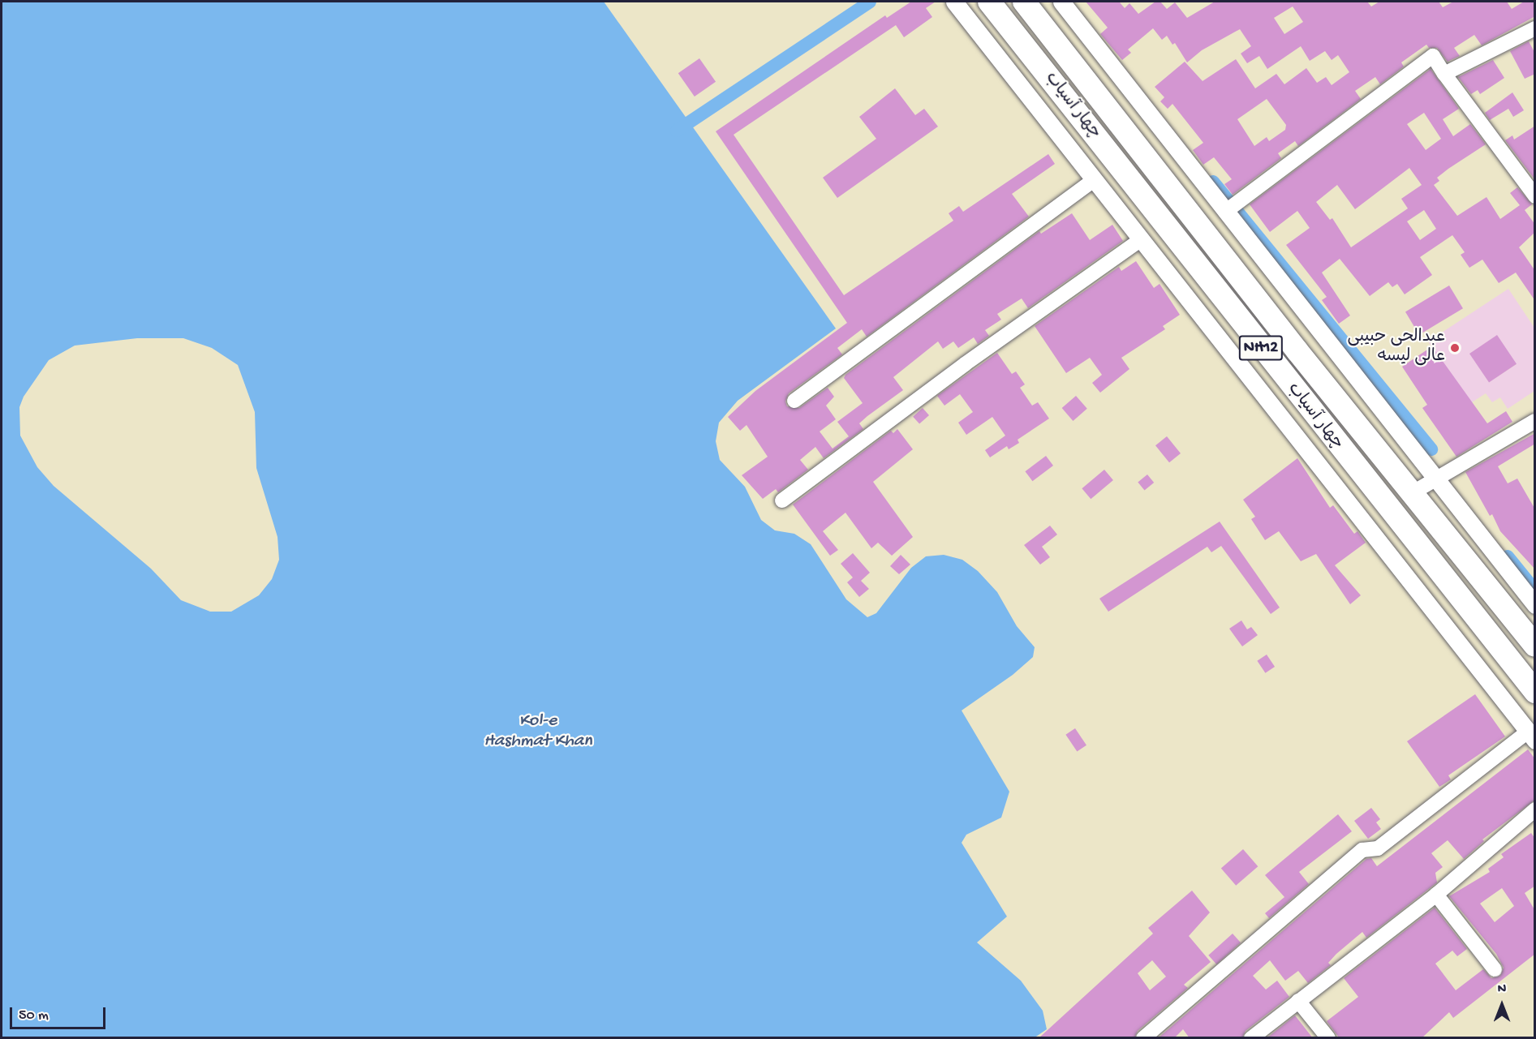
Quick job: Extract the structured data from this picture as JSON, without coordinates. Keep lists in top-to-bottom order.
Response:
{
  "streets": {
    "highway": ["چهار آسیاب", "NH12"]
  },
  "water": ["Kol-e Hashmat Khan"],
  "places": ["عبدالحی حبیبی عالی لیسه"],
  "scale_bar": "50 m",
  "north": "top"
}
